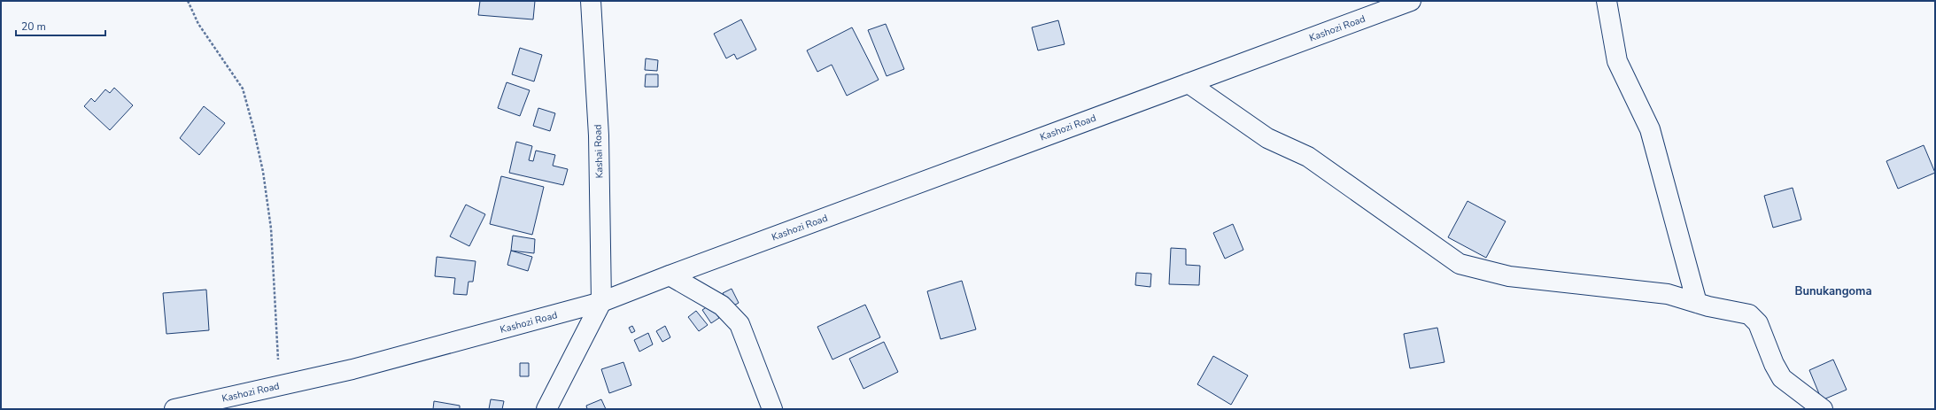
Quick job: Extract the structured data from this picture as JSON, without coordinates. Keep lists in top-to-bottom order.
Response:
{
  "streets": {
    "street": ["Kashozi Road", "Kashai Road"]
  },
  "crossings": [
    ["Kashozi Road", "Kashai Road"]
  ],
  "districts": ["Bunukangoma"],
  "scale_bar": "20 m"
}
